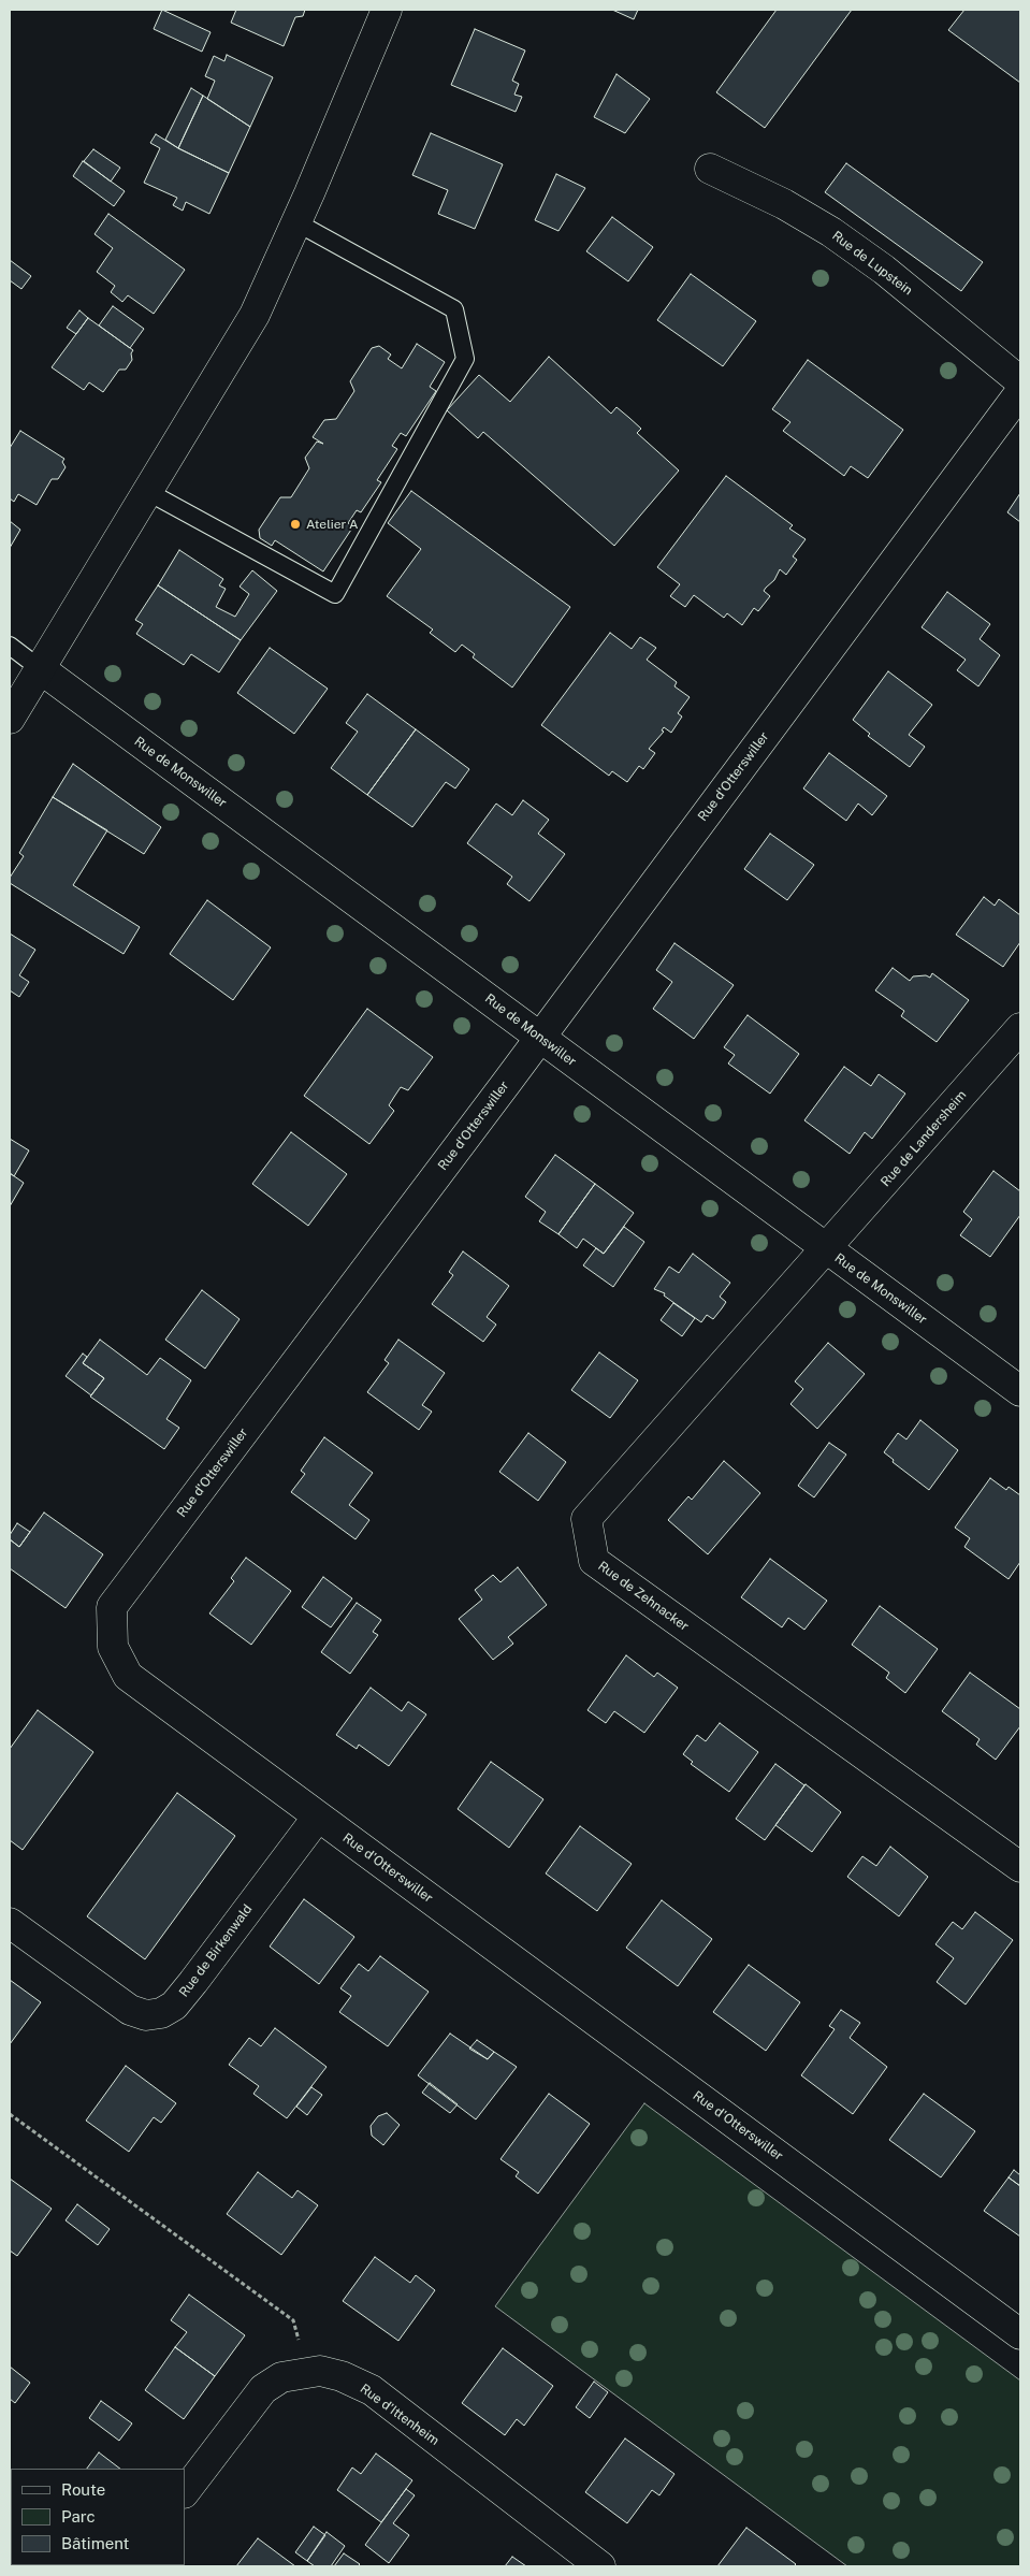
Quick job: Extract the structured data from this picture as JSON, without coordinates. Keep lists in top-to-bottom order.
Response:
{
  "streets": {
    "street": [
      "Rue de Lupstein",
      "Rue de Monswiller",
      "Rue d'Otterswiller",
      "Rue de Landersheim",
      "Rue de Zehnacker",
      "Rue de Birkenwald",
      "Rue d'Ittenheim"
    ]
  },
  "crossings": [
    ["Rue de Monswiller", "Rue d'Otterswiller"],
    ["Rue de Monswiller", "Rue de Landersheim"],
    ["Rue de Monswiller", "Rue de Zehnacker"],
    ["Rue d'Otterswiller", "Rue de Birkenwald"],
    ["Rue de Landersheim", "Rue de Zehnacker"]
  ],
  "places": ["Atelier A"],
  "legend": ["Route", "Parc", "Bâtiment"]
}
